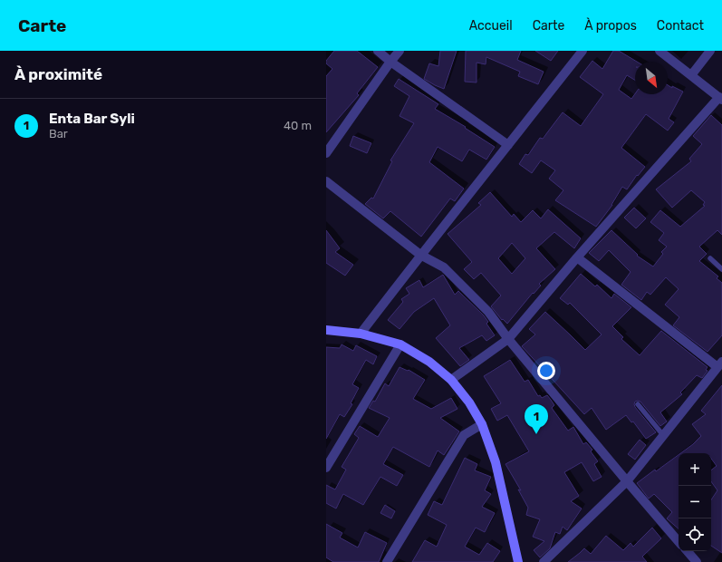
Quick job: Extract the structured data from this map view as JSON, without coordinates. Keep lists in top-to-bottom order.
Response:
{
  "north": "bottom right",
  "page": {
    "header": "Carte",
    "nav": [
      "Accueil",
      "Carte",
      "À propos",
      "Contact"
    ],
    "heading": "À proximité",
    "list": [
      {
        "mark": "1",
        "name": "Enta Bar Syli",
        "note": "Bar",
        "value": "40 m"
      }
    ],
    "pins": "1",
    "map_buttons": ["+", "−"]
  }
}
